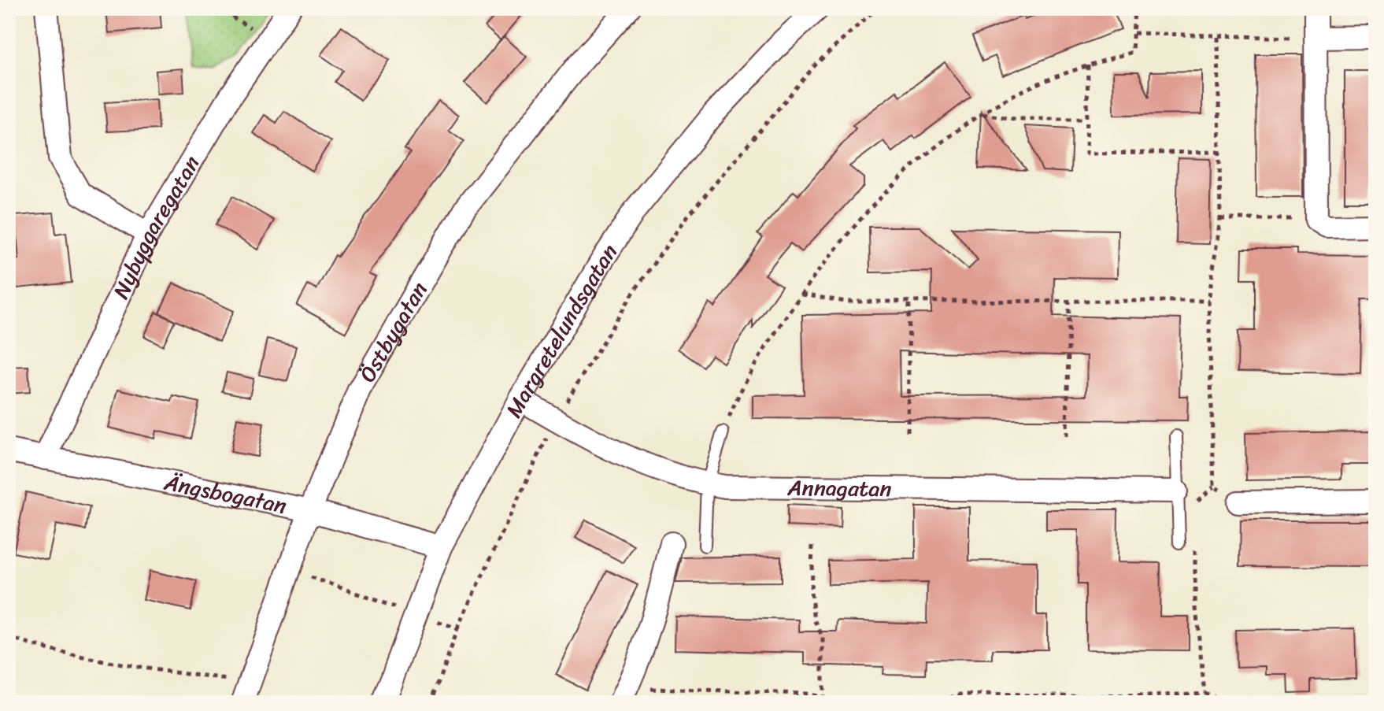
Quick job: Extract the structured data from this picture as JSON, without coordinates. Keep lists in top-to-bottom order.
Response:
{
  "streets": {
    "street": [
      "Nybyggaregatan",
      "Margretelundsgatan",
      "Östbygatan",
      "Annagatan",
      "Ängsbogatan"
    ]
  },
  "crossings": [
    ["Nybyggaregatan", "Ängsbogatan"],
    ["Margretelundsgatan", "Annagatan"],
    ["Margretelundsgatan", "Ängsbogatan"],
    ["Östbygatan", "Ängsbogatan"]
  ]
}
